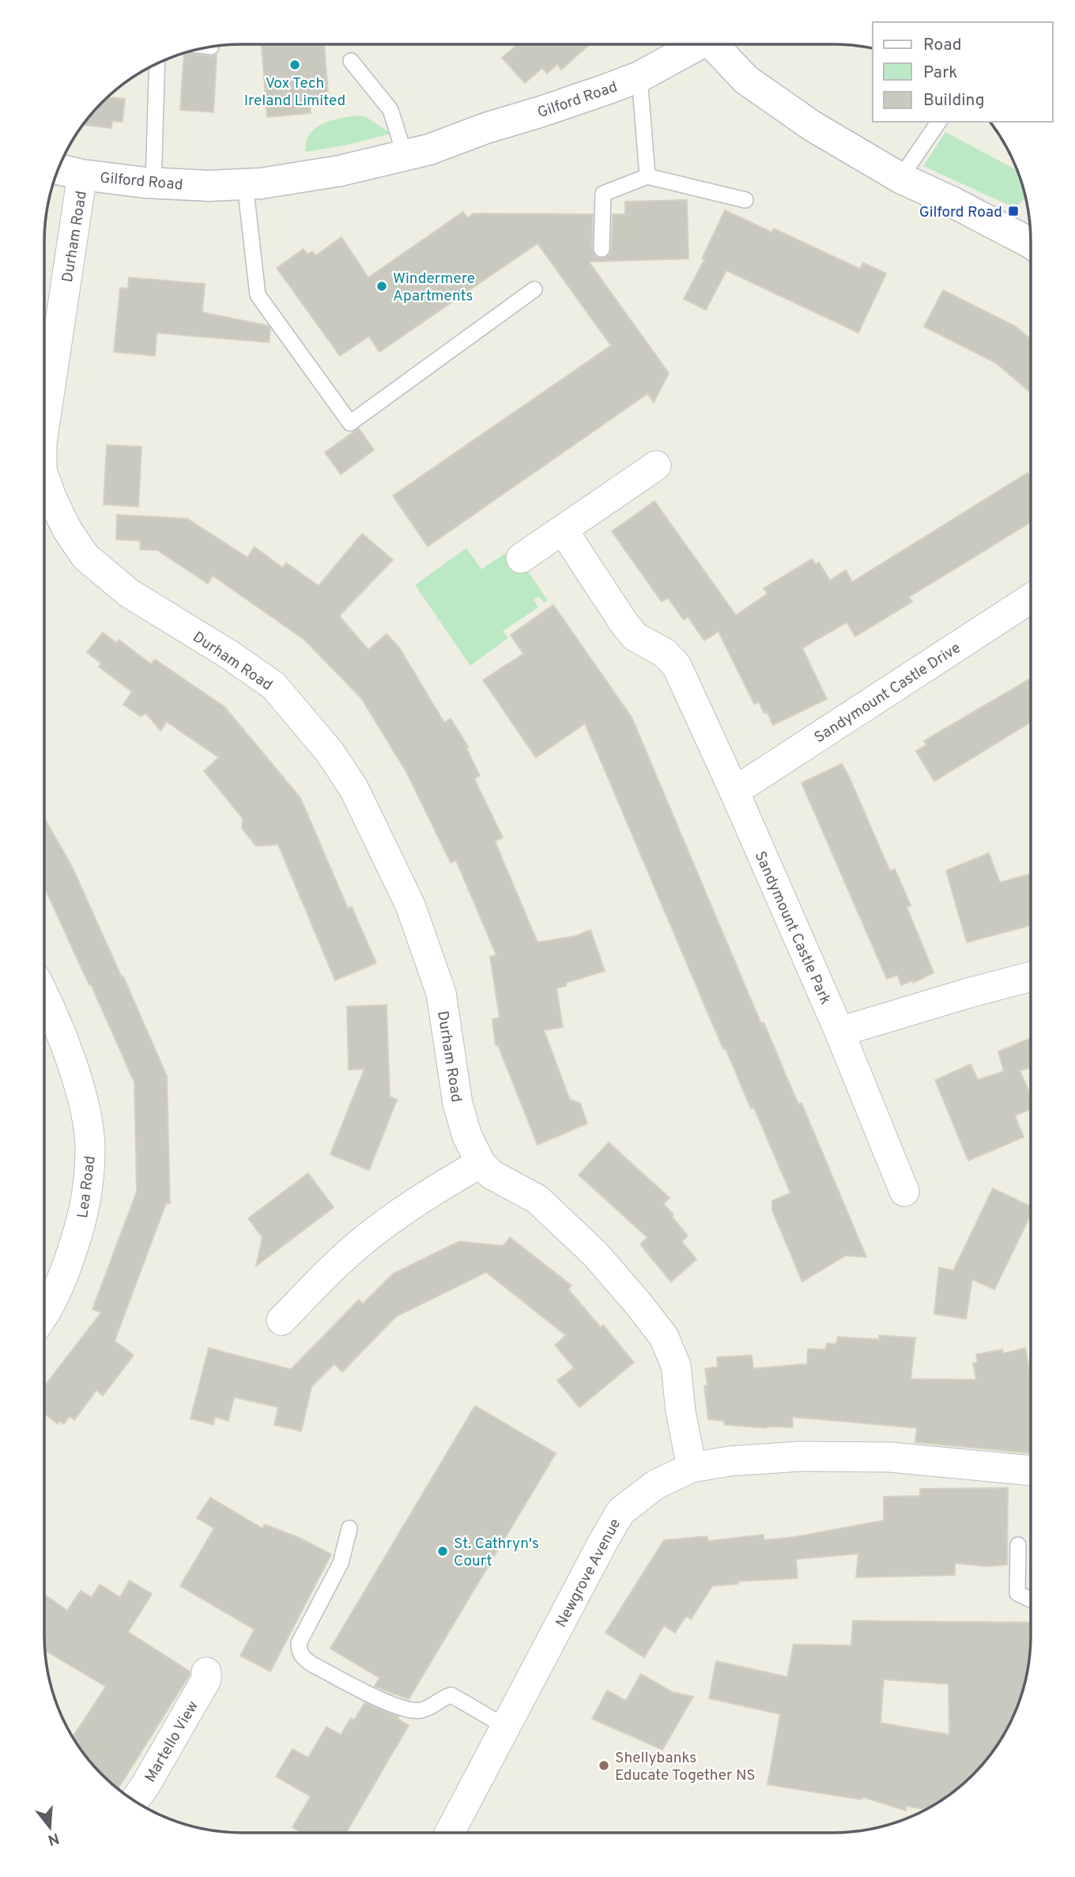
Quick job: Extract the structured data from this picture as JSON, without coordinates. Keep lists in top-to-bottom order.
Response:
{
  "streets": {
    "street": [
      "Gilford Road",
      "Durham Road",
      "Sandymount Castle Drive",
      "Sandymount Castle Park",
      "Lea Road",
      "Newgrove Avenue",
      "Martello View"
    ]
  },
  "crossings": [
    ["Gilford Road", "Durham Road"],
    ["Durham Road", "Newgrove Avenue"],
    ["Sandymount Castle Drive", "Sandymount Castle Park"]
  ],
  "places": {
    "other": [
      "Vox Tech Ireland Limited",
      "Windermere Apartments",
      "St. Cathryn's Court",
      "Shellybanks Educate Together NS"
    ],
    "transit": ["Gilford Road"]
  },
  "legend": ["Road", "Park", "Building"],
  "north": "bottom"
}
